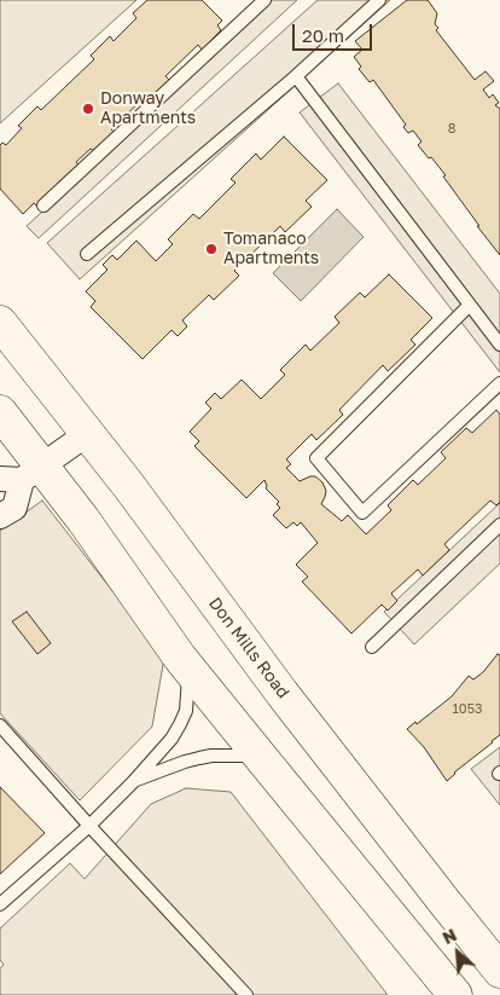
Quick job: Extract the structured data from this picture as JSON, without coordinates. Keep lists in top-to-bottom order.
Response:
{
  "streets": {
    "main road": ["Don Mills Road"]
  },
  "places": ["Donway Apartments", "Tomanaco Apartments"],
  "house_numbers": ["8", "1053"],
  "scale_bar": "20 m",
  "north": "top left"
}
